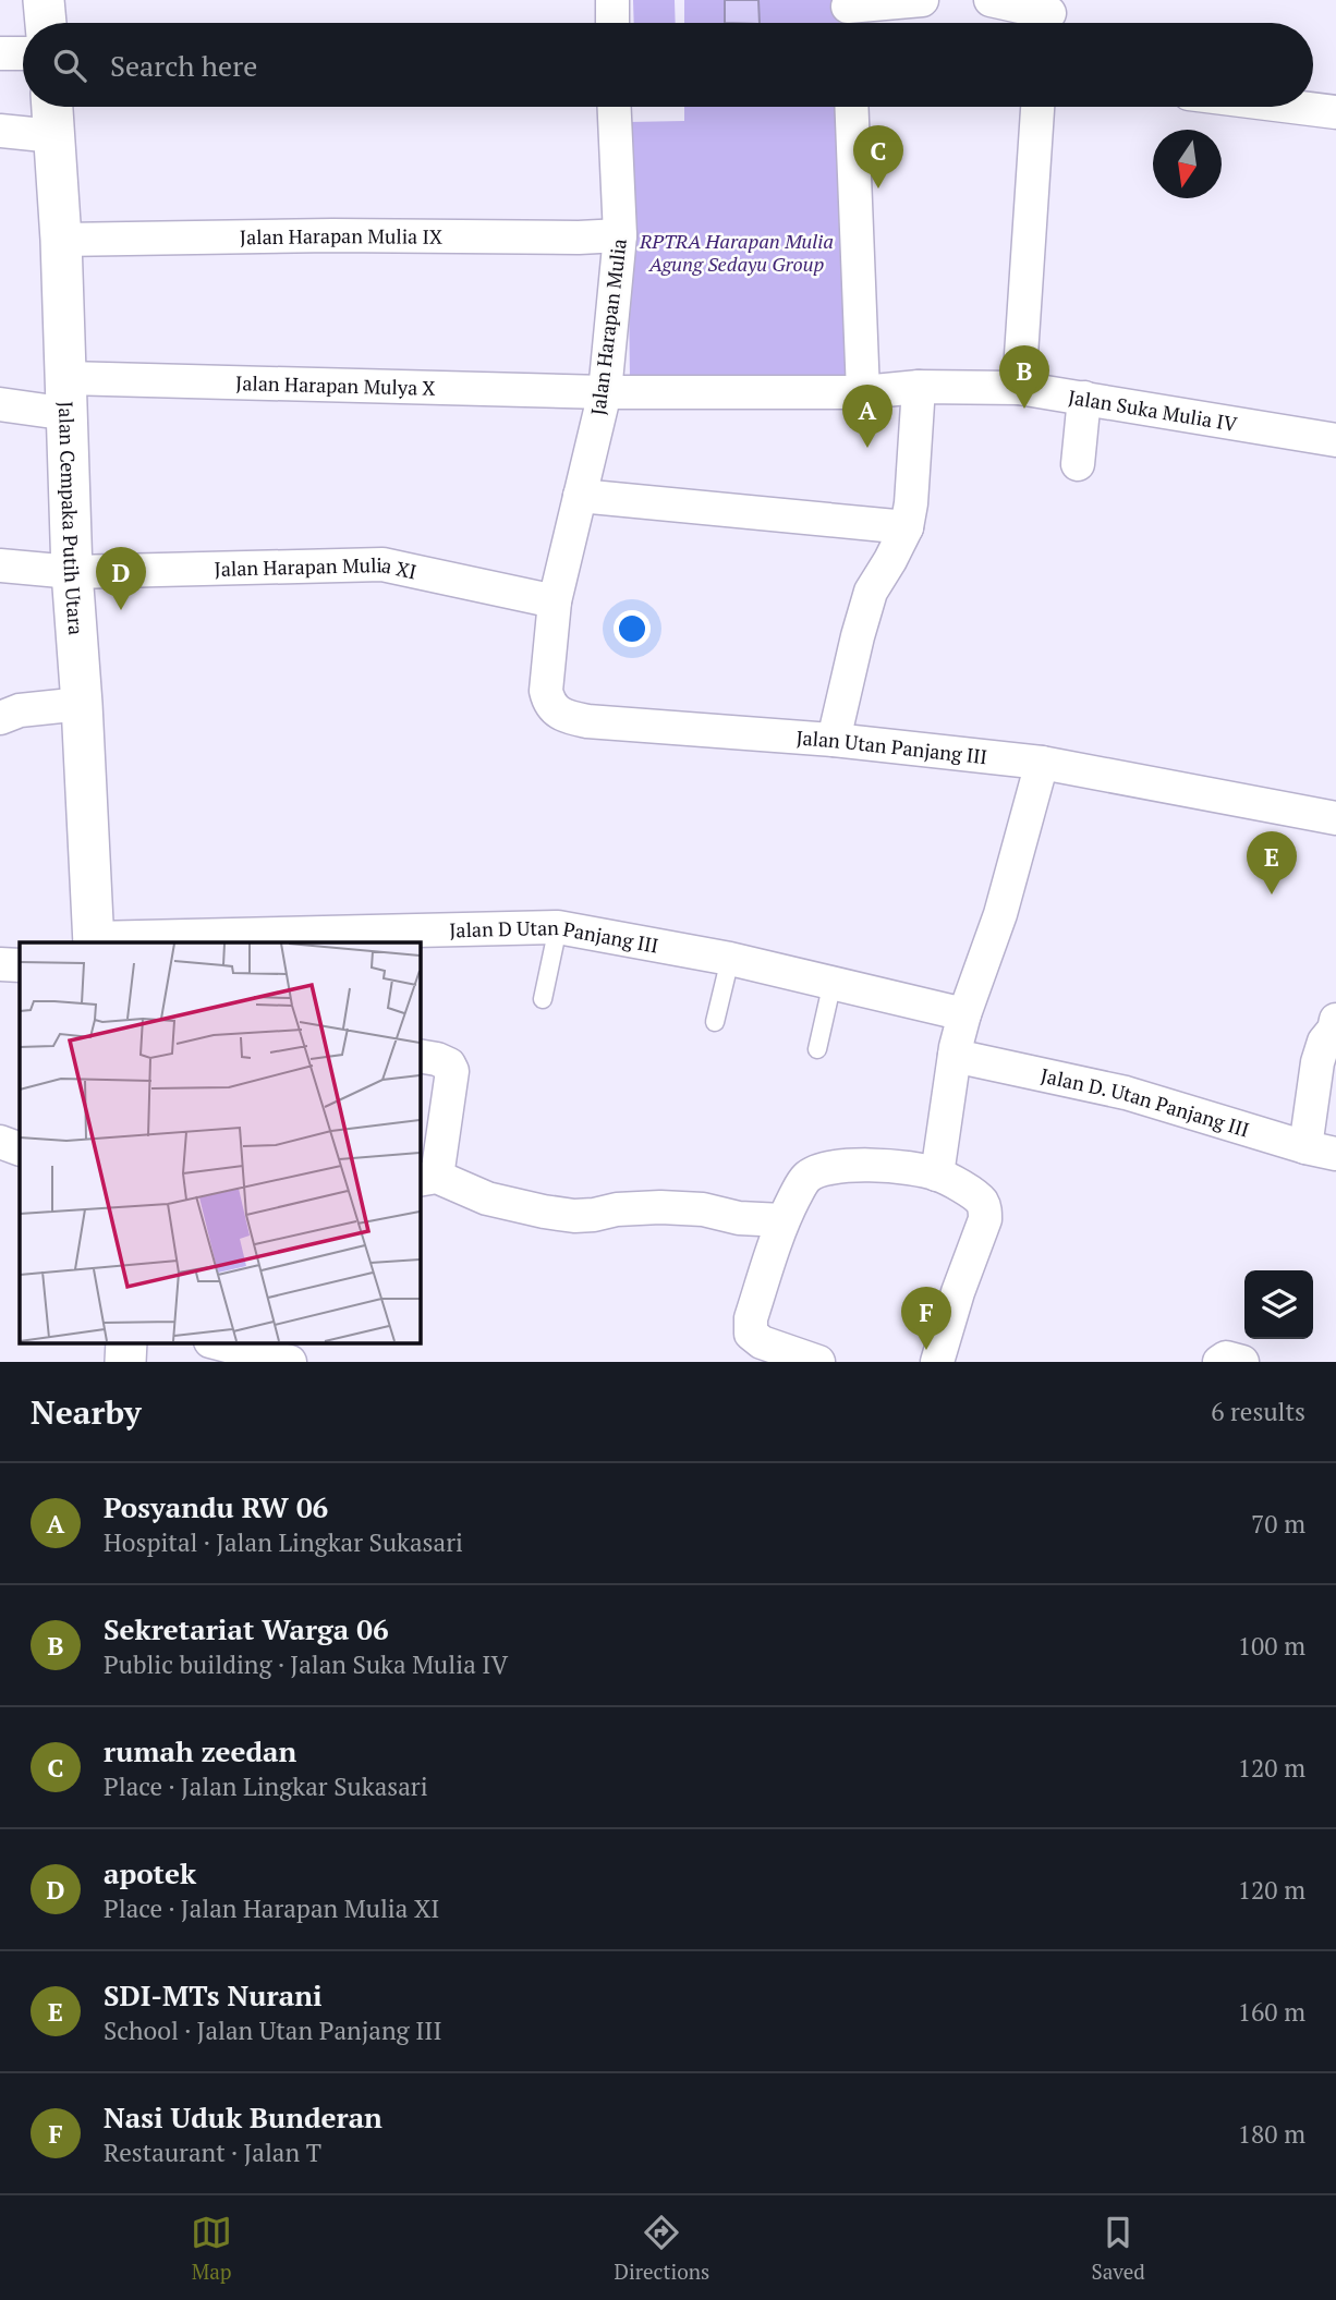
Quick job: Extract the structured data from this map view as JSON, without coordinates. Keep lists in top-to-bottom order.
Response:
{
  "streets": {
    "street": [
      "Jalan Harapan Mulia IX",
      "Jalan Harapan Mulia",
      "Jalan Harapan Mulya X",
      "Jalan Suka Mulia IV",
      "Jalan Cempaka Putih Utara",
      "Jalan Harapan Mulia XI",
      "Jalan Utan Panjang III",
      "Jalan D Utan Panjang III",
      "Jalan D. Utan Panjang III"
    ]
  },
  "crossings": [
    ["Jalan Harapan Mulia IX", "Jalan Harapan Mulia"],
    ["Jalan Harapan Mulia IX", "Jalan Cempaka Putih Utara"],
    ["Jalan Harapan Mulia", "Jalan Harapan Mulya X"],
    ["Jalan Harapan Mulia", "Jalan Suka Mulia IV"],
    ["Jalan Harapan Mulia", "Jalan Harapan Mulia XI"],
    ["Jalan Harapan Mulia", "Jalan Utan Panjang III"],
    ["Jalan Harapan Mulya X", "Jalan Suka Mulia IV"],
    ["Jalan Harapan Mulya X", "Jalan Cempaka Putih Utara"],
    ["Jalan Cempaka Putih Utara", "Jalan Harapan Mulia XI"],
    ["Jalan Cempaka Putih Utara", "Jalan D Utan Panjang III"],
    ["Jalan Harapan Mulia XI", "Jalan Utan Panjang III"]
  ],
  "parks": ["RPTRA Harapan Mulia Agung Sedayu Group"],
  "north": "bottom",
  "page": {
    "search": "Search here",
    "pins": [
      "C",
      "B",
      "A",
      "D",
      "E",
      "F"
    ],
    "heading": ["Nearby", "6 results"],
    "list": [
      {
        "mark": "A",
        "name": "Posyandu RW 06",
        "note": "Hospital · Jalan Lingkar Sukasari",
        "value": "70 m"
      },
      {
        "mark": "B",
        "name": "Sekretariat Warga 06",
        "note": "Public building · Jalan Suka Mulia IV",
        "value": "100 m"
      },
      {
        "mark": "C",
        "name": "rumah zeedan",
        "note": "Place · Jalan Lingkar Sukasari",
        "value": "120 m"
      },
      {
        "mark": "D",
        "name": "apotek",
        "note": "Place · Jalan Harapan Mulia XI",
        "value": "120 m"
      },
      {
        "mark": "E",
        "name": "SDI-MTs Nurani",
        "note": "School · Jalan Utan Panjang III",
        "value": "160 m"
      },
      {
        "mark": "F",
        "name": "Nasi Uduk Bunderan",
        "note": "Restaurant · Jalan T",
        "value": "180 m"
      }
    ],
    "nav": ["Map", "Directions", "Saved"]
  }
}
